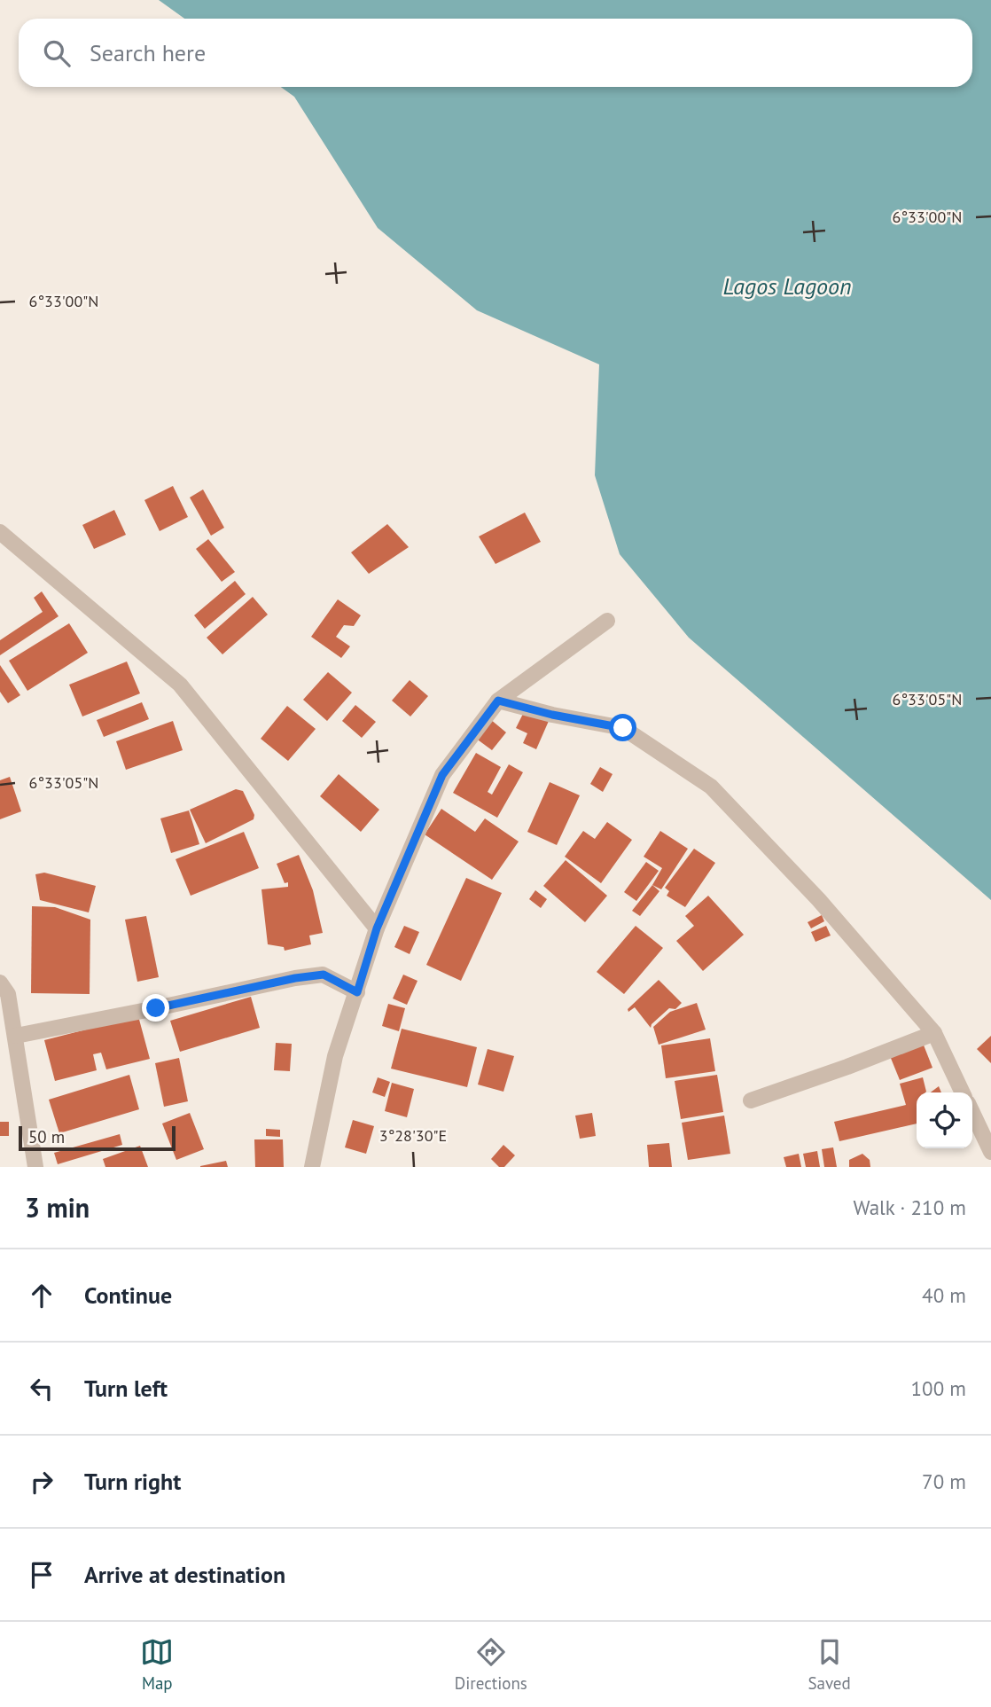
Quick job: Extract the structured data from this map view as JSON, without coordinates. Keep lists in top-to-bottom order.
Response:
{
  "water": ["Lagos Lagoon"],
  "scale_bar": "50 m",
  "page": {
    "search": "Search here",
    "scale": "50 m",
    "heading": ["3 min", "Walk · 210 m"],
    "list": [
      ["Continue", "40 m"],
      ["Turn left", "100 m"],
      ["Turn right", "70 m"],
      "Arrive at destination"
    ],
    "nav": ["Map", "Directions", "Saved"]
  },
  "coordinates": ["6°33'00\"N", "6°33'05\"N", "3°28'30\"E"]
}
